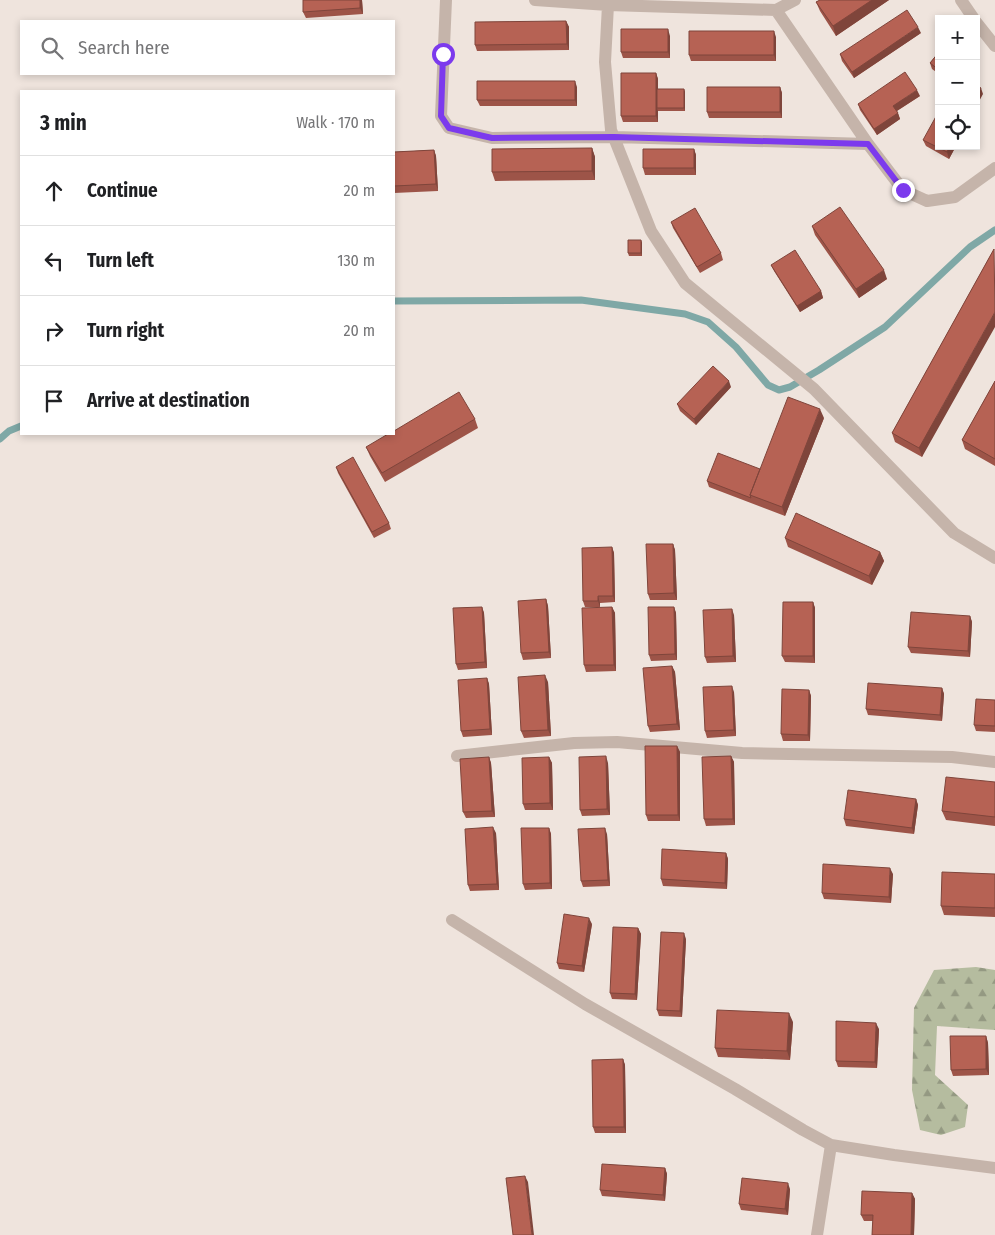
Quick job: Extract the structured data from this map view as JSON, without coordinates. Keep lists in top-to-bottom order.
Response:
{
  "page": {
    "map_buttons": ["+", "−"],
    "search": "Search here",
    "heading": ["3 min", "Walk · 170 m"],
    "list": [
      ["Continue", "20 m"],
      ["Turn left", "130 m"],
      ["Turn right", "20 m"],
      "Arrive at destination"
    ]
  }
}
